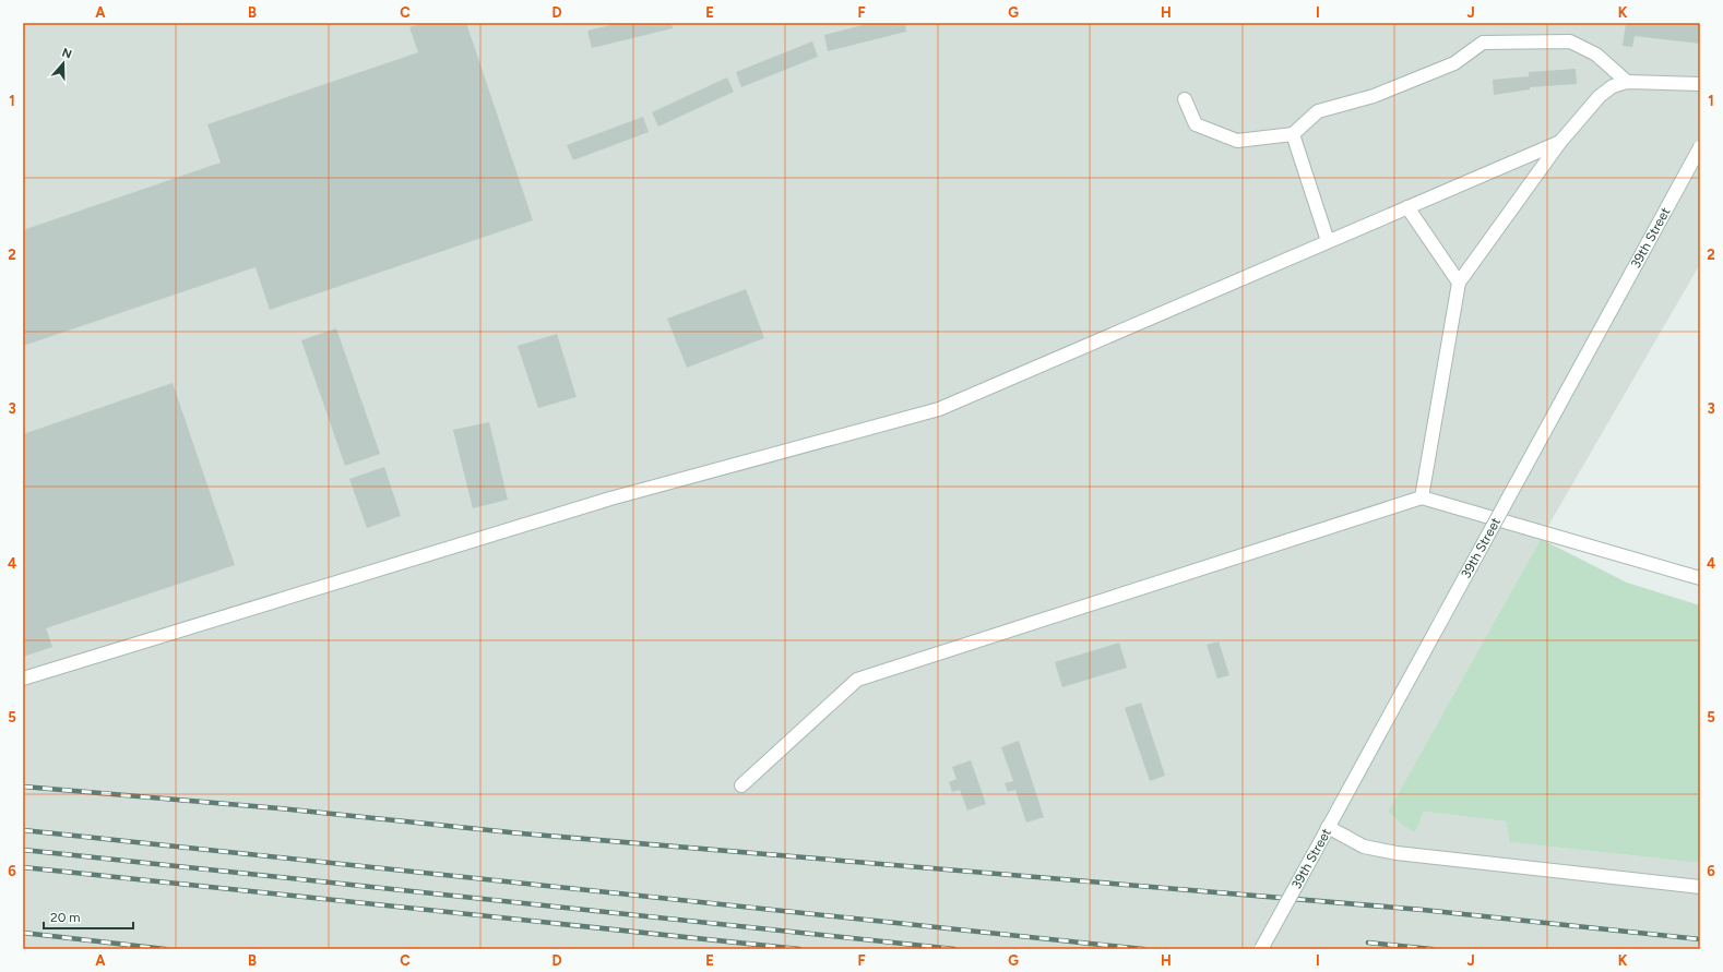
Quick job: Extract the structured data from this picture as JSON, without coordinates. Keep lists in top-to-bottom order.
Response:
{
  "streets": {
    "main road": ["39th Street"]
  },
  "scale_bar": "20 m",
  "north": "top",
  "grid": {
    "columns": [
      "A",
      "B",
      "C",
      "D",
      "E",
      "F",
      "G",
      "H",
      "I",
      "J",
      "K"
    ],
    "rows": [
      "1",
      "2",
      "3",
      "4",
      "5",
      "6"
    ]
  }
}
